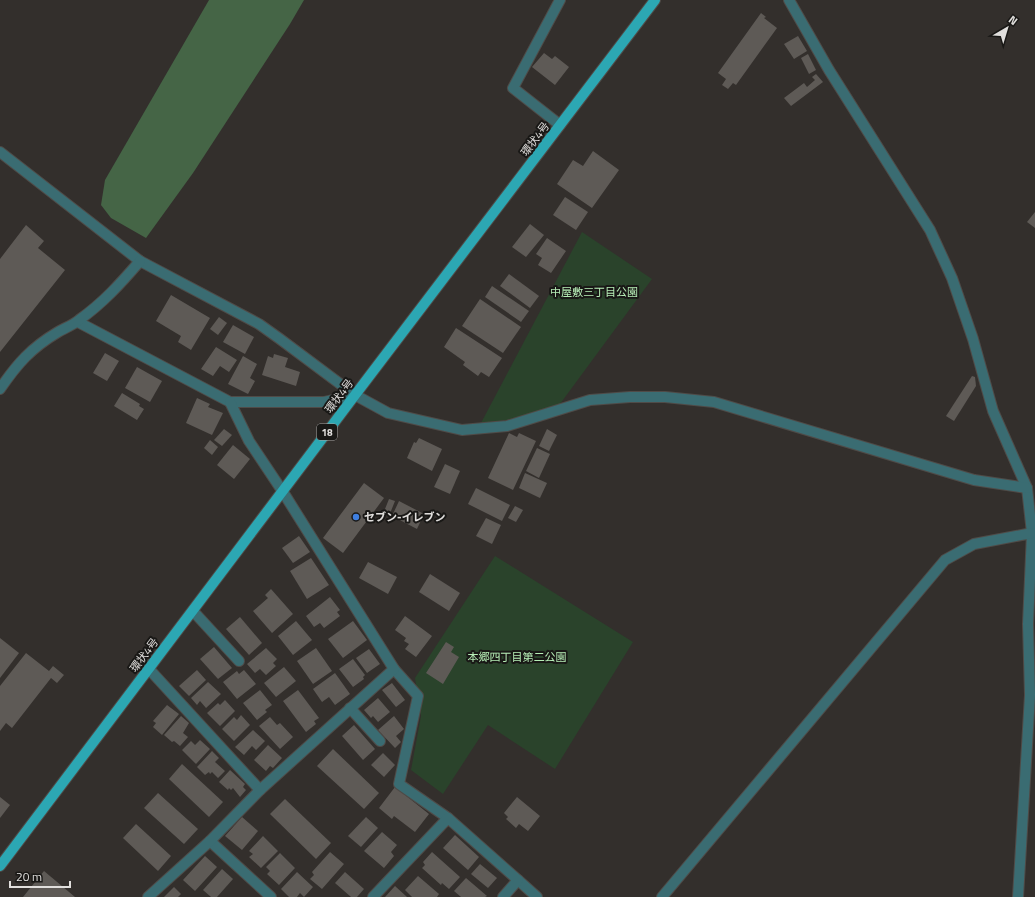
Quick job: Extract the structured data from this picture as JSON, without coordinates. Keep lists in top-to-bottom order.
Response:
{
  "streets": {
    "main road": ["環状4号", "18"]
  },
  "parks": ["中屋敷三丁目公園", "本郷四丁目第二公園"],
  "places": ["セブン-イレブン"],
  "scale_bar": "20 m",
  "north": "top right"
}
